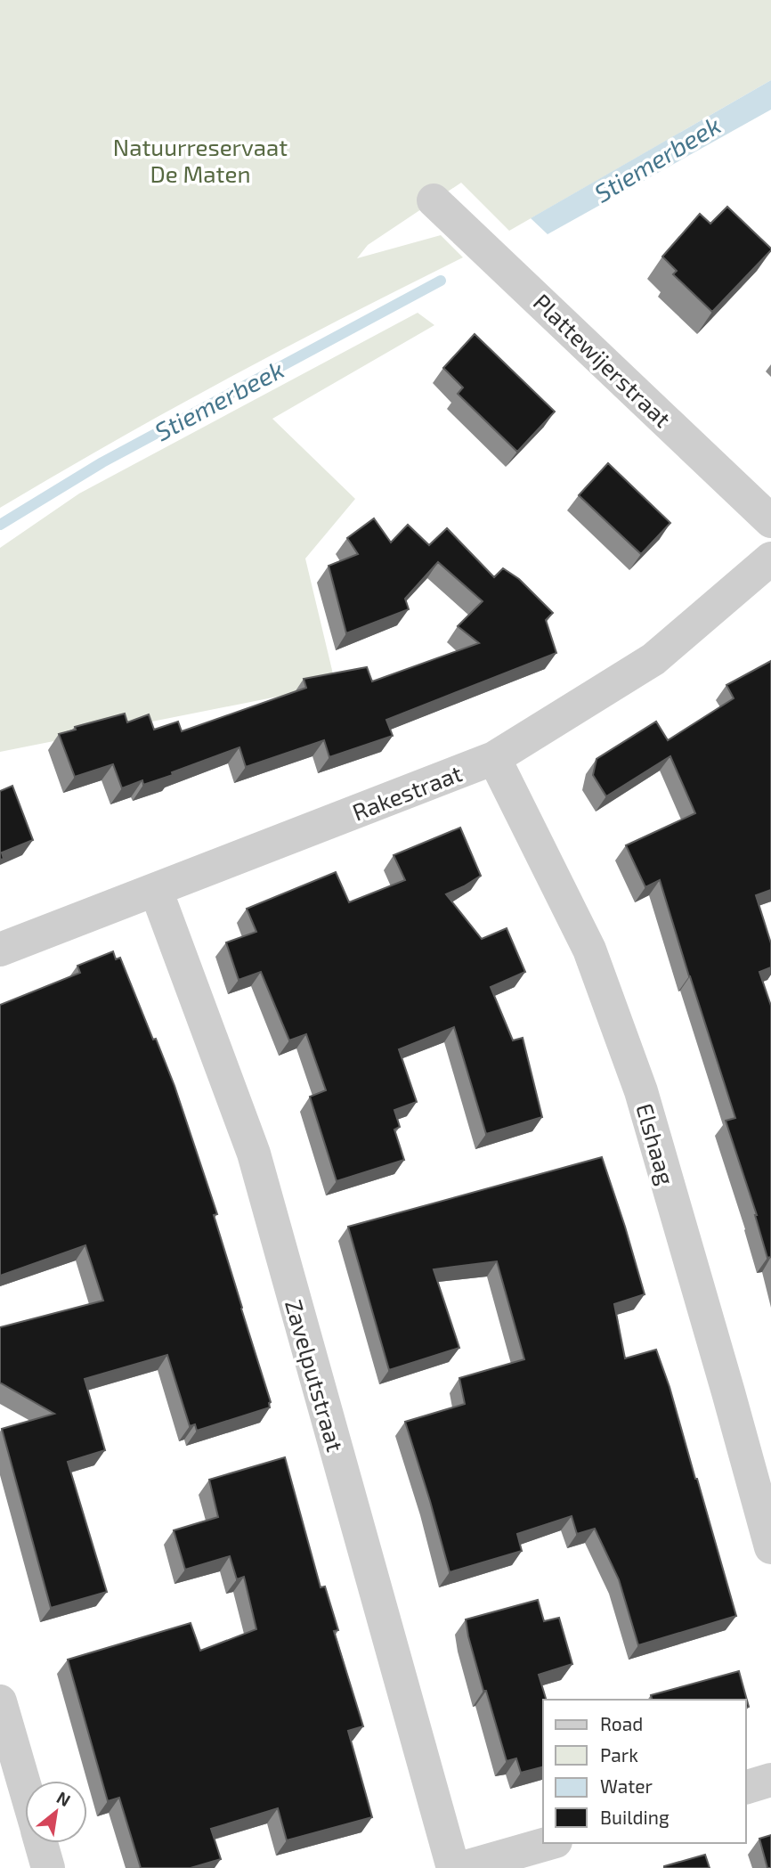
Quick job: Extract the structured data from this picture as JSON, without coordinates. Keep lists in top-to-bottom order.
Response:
{
  "streets": {
    "street": [
      "Plattewijerstraat",
      "Rakestraat",
      "Elshaag",
      "Zavelputstraat"
    ]
  },
  "crossings": [
    ["Rakestraat", "Elshaag"],
    ["Rakestraat", "Zavelputstraat"]
  ],
  "water": ["Stiemerbeek"],
  "parks": ["Natuurreservaat De Maten"],
  "legend": [
    "Road",
    "Park",
    "Water",
    "Building"
  ],
  "north": "top right"
}
